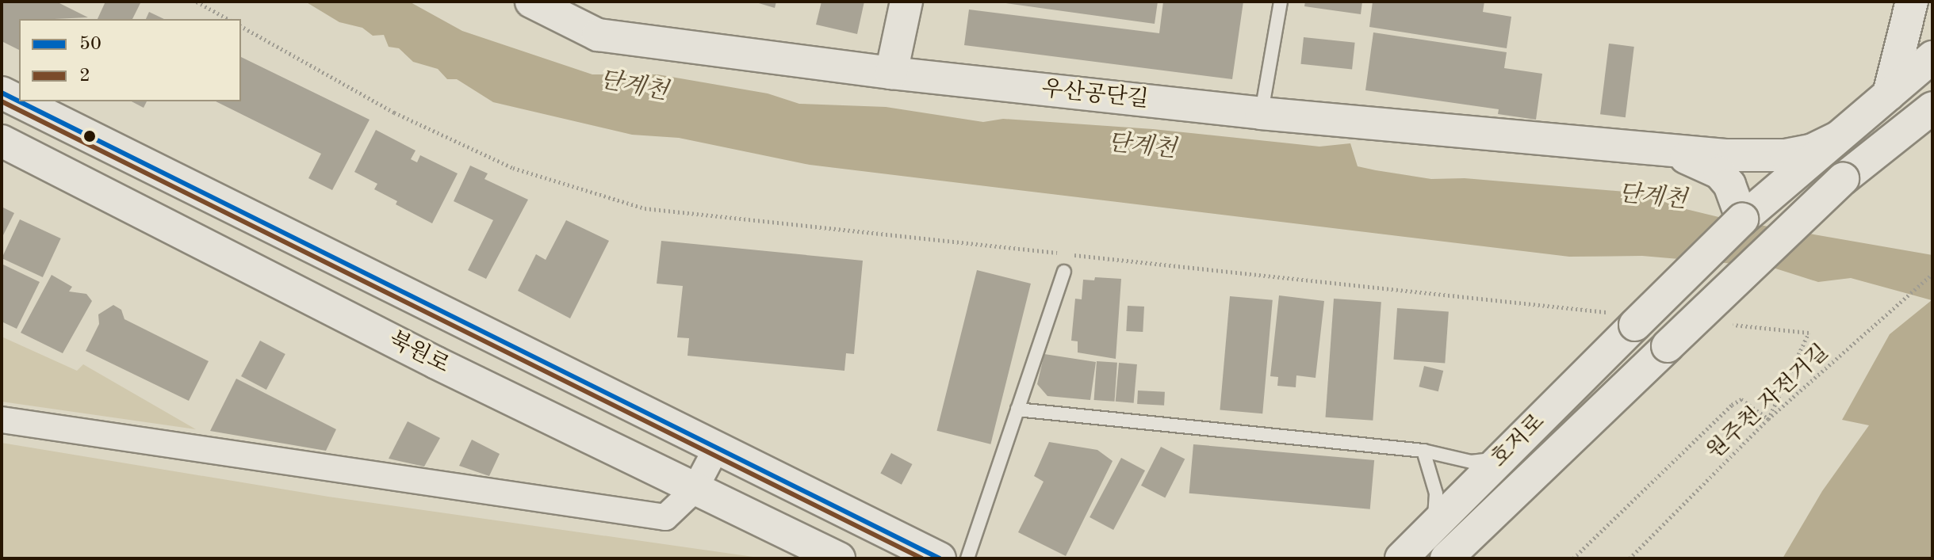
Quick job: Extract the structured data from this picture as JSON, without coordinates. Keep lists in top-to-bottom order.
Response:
{
  "streets": {
    "street": ["우산공단길", "북원로", "호저로"],
    "path": ["원주천 자전거길"]
  },
  "water": ["단계천"],
  "lines": ["transit line 50", "transit line 2"],
  "legend": ["50", "2"]
}
